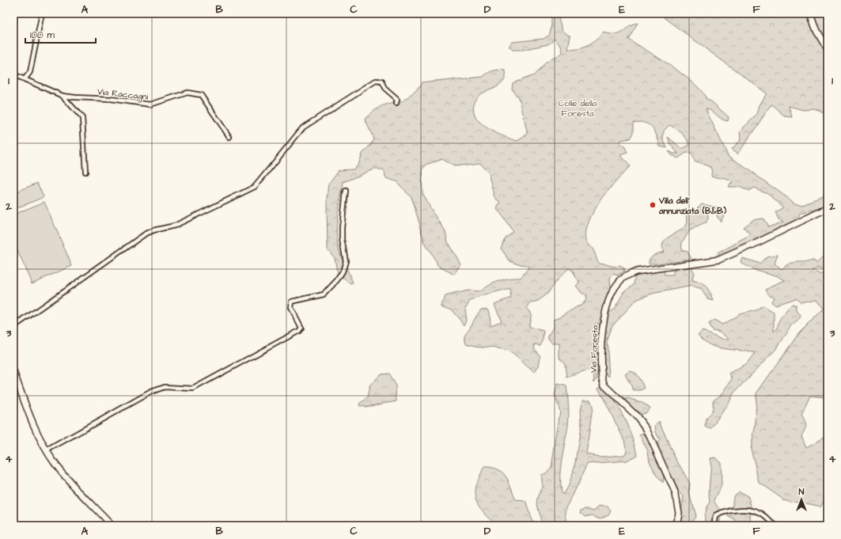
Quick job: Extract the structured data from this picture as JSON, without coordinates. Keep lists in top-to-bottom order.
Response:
{
  "streets": {
    "main road": ["Via Foresta"],
    "street": ["Via Raccagni"]
  },
  "parks": ["Colle della Foresta"],
  "places": ["Villa dell' annunziata (B&B)"],
  "scale_bar": "100 m",
  "north": "top",
  "grid": {
    "columns": [
      "A",
      "B",
      "C",
      "D",
      "E",
      "F"
    ],
    "rows": [
      "1",
      "2",
      "3",
      "4"
    ]
  }
}
